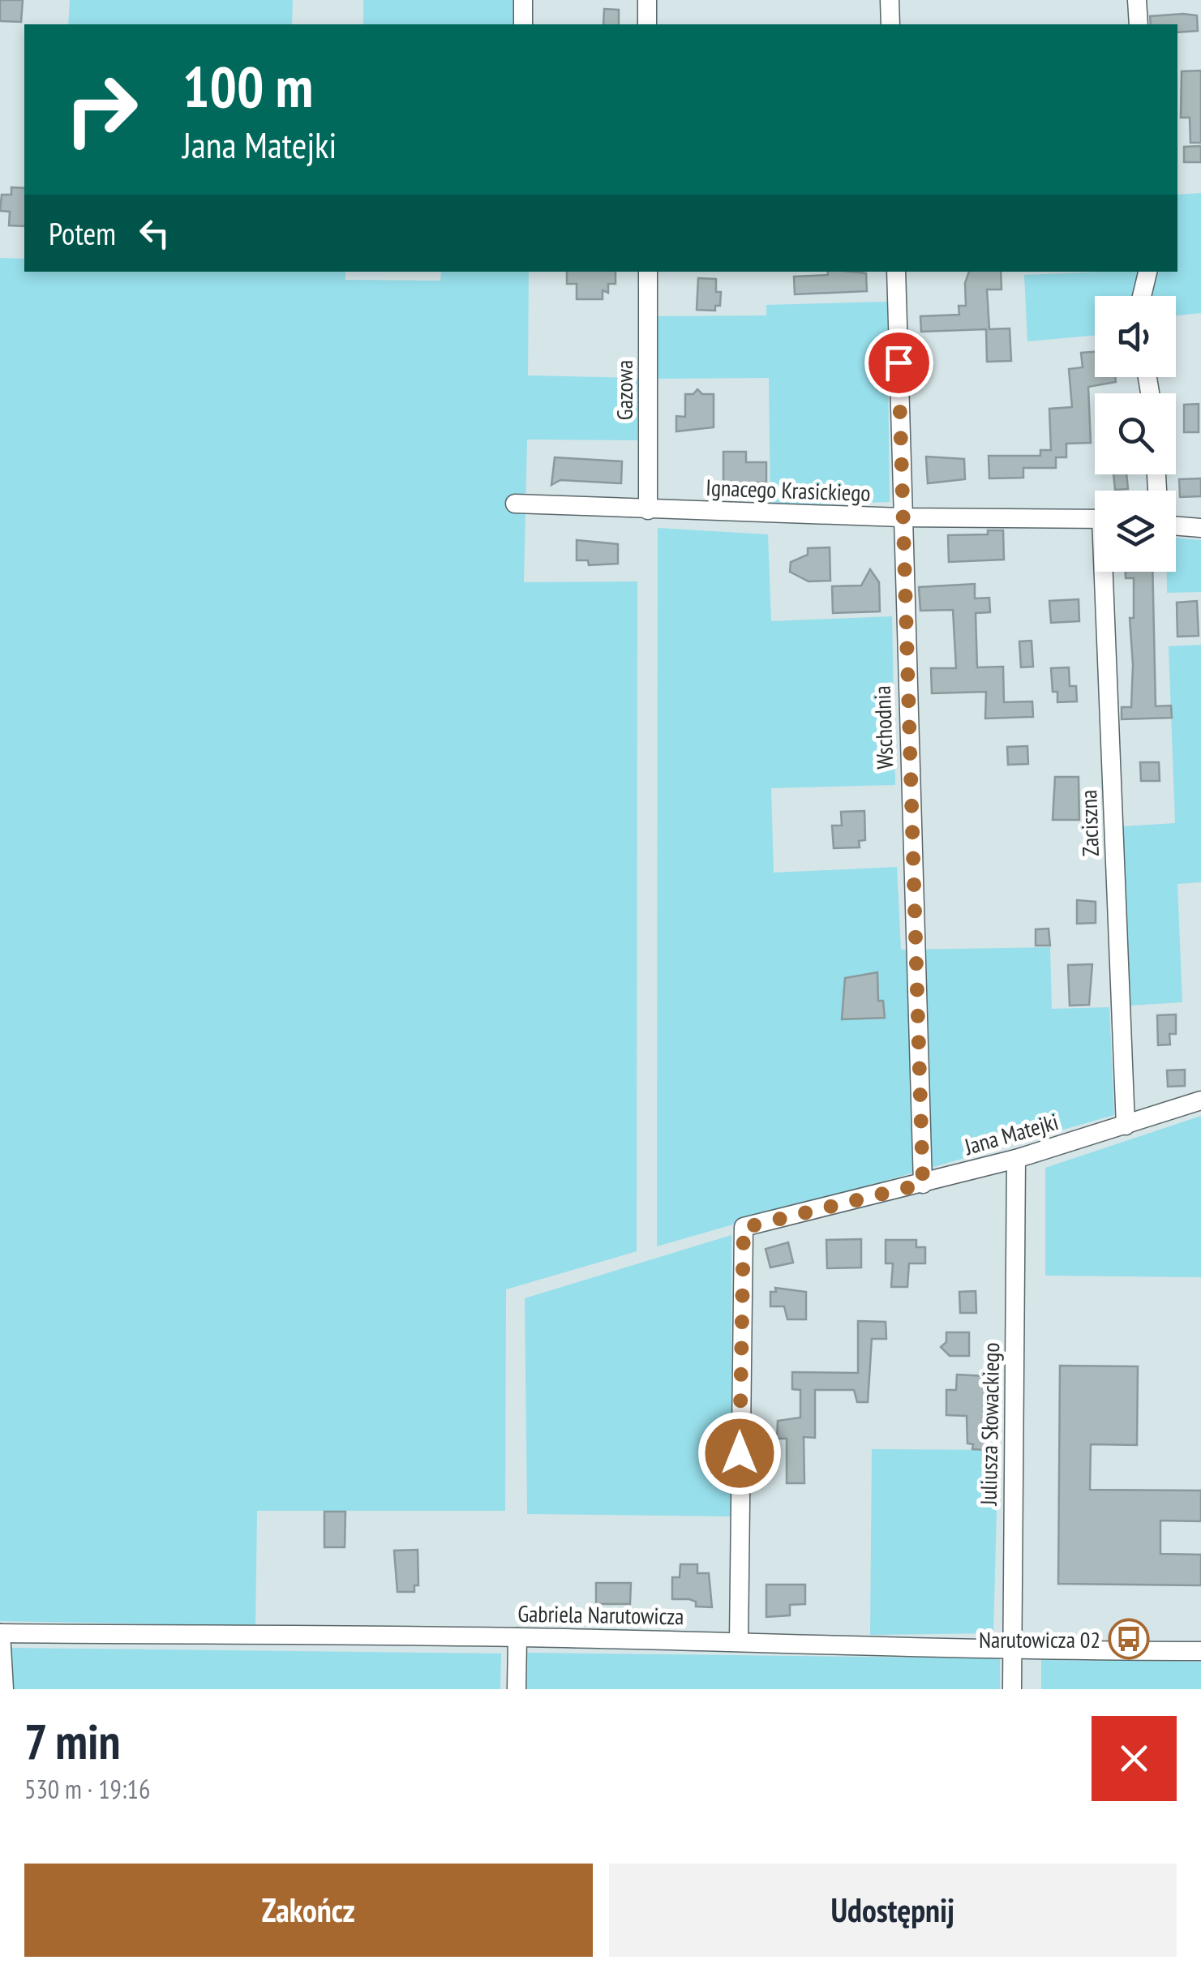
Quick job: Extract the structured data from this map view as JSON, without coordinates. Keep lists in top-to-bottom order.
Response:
{
  "streets": {
    "street": [
      "Gazowa",
      "Ignacego Krasickiego",
      "Wschodnia",
      "Zaciszna",
      "Jana Matejki",
      "Juliusza Słowackiego",
      "Gabriela Narutowicza"
    ]
  },
  "crossings": [
    ["Gazowa", "Ignacego Krasickiego"],
    ["Ignacego Krasickiego", "Wschodnia"],
    ["Wschodnia", "Jana Matejki"],
    ["Zaciszna", "Jana Matejki"],
    ["Jana Matejki", "Juliusza Słowackiego"],
    ["Jana Matejki", "Gabriela Narutowicza"],
    ["Juliusza Słowackiego", "Gabriela Narutowicza"]
  ],
  "places": {
    "bus stop": ["Narutowicza 02"]
  },
  "page": {
    "turn": ["100 m", "Jana Matejki"],
    "then": "Potem",
    "heading": ["7 min", "530 m · 19:16"],
    "buttons": ["Zakończ", "Udostępnij"]
  }
}
